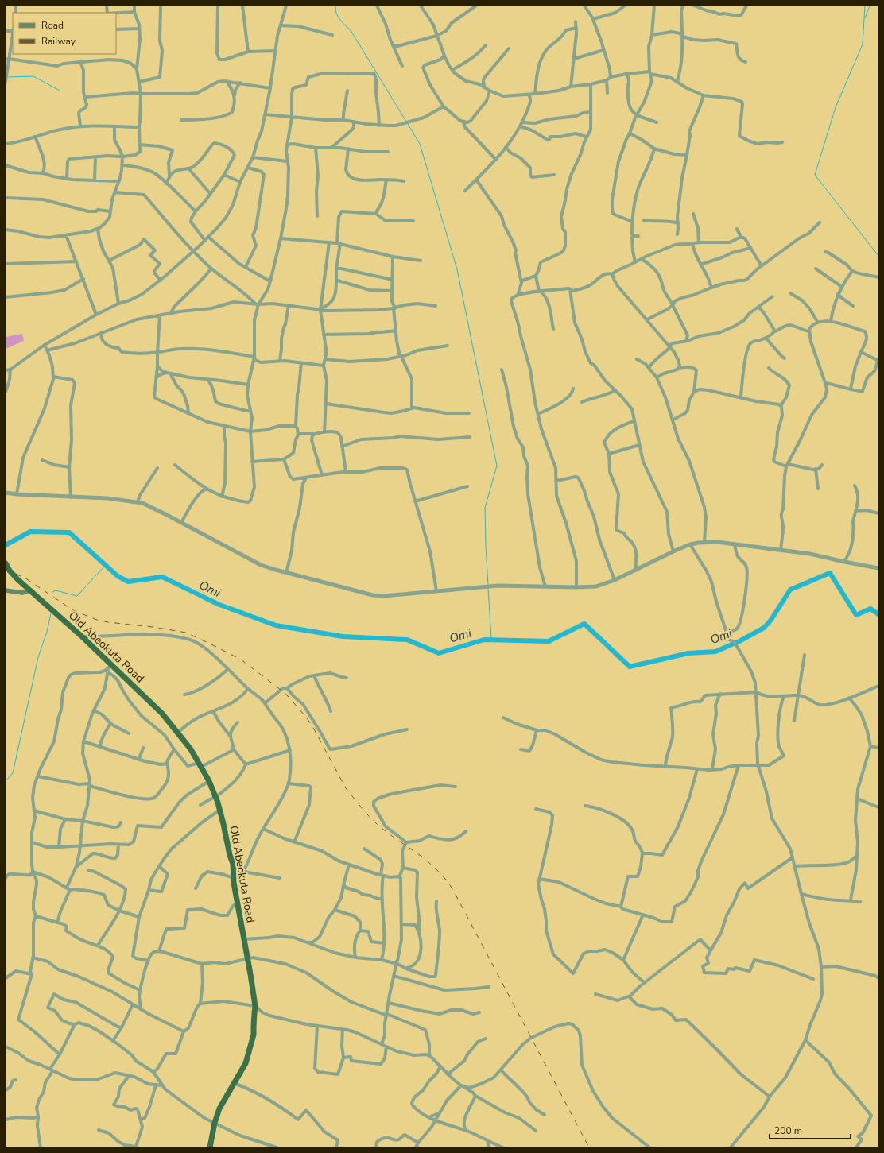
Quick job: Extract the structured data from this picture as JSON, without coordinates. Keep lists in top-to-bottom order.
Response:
{
  "streets": {
    "highway": ["Old Abeokuta Road"]
  },
  "water": ["Omi"],
  "legend": ["Road", "Railway"],
  "scale_bar": "200 m"
}
